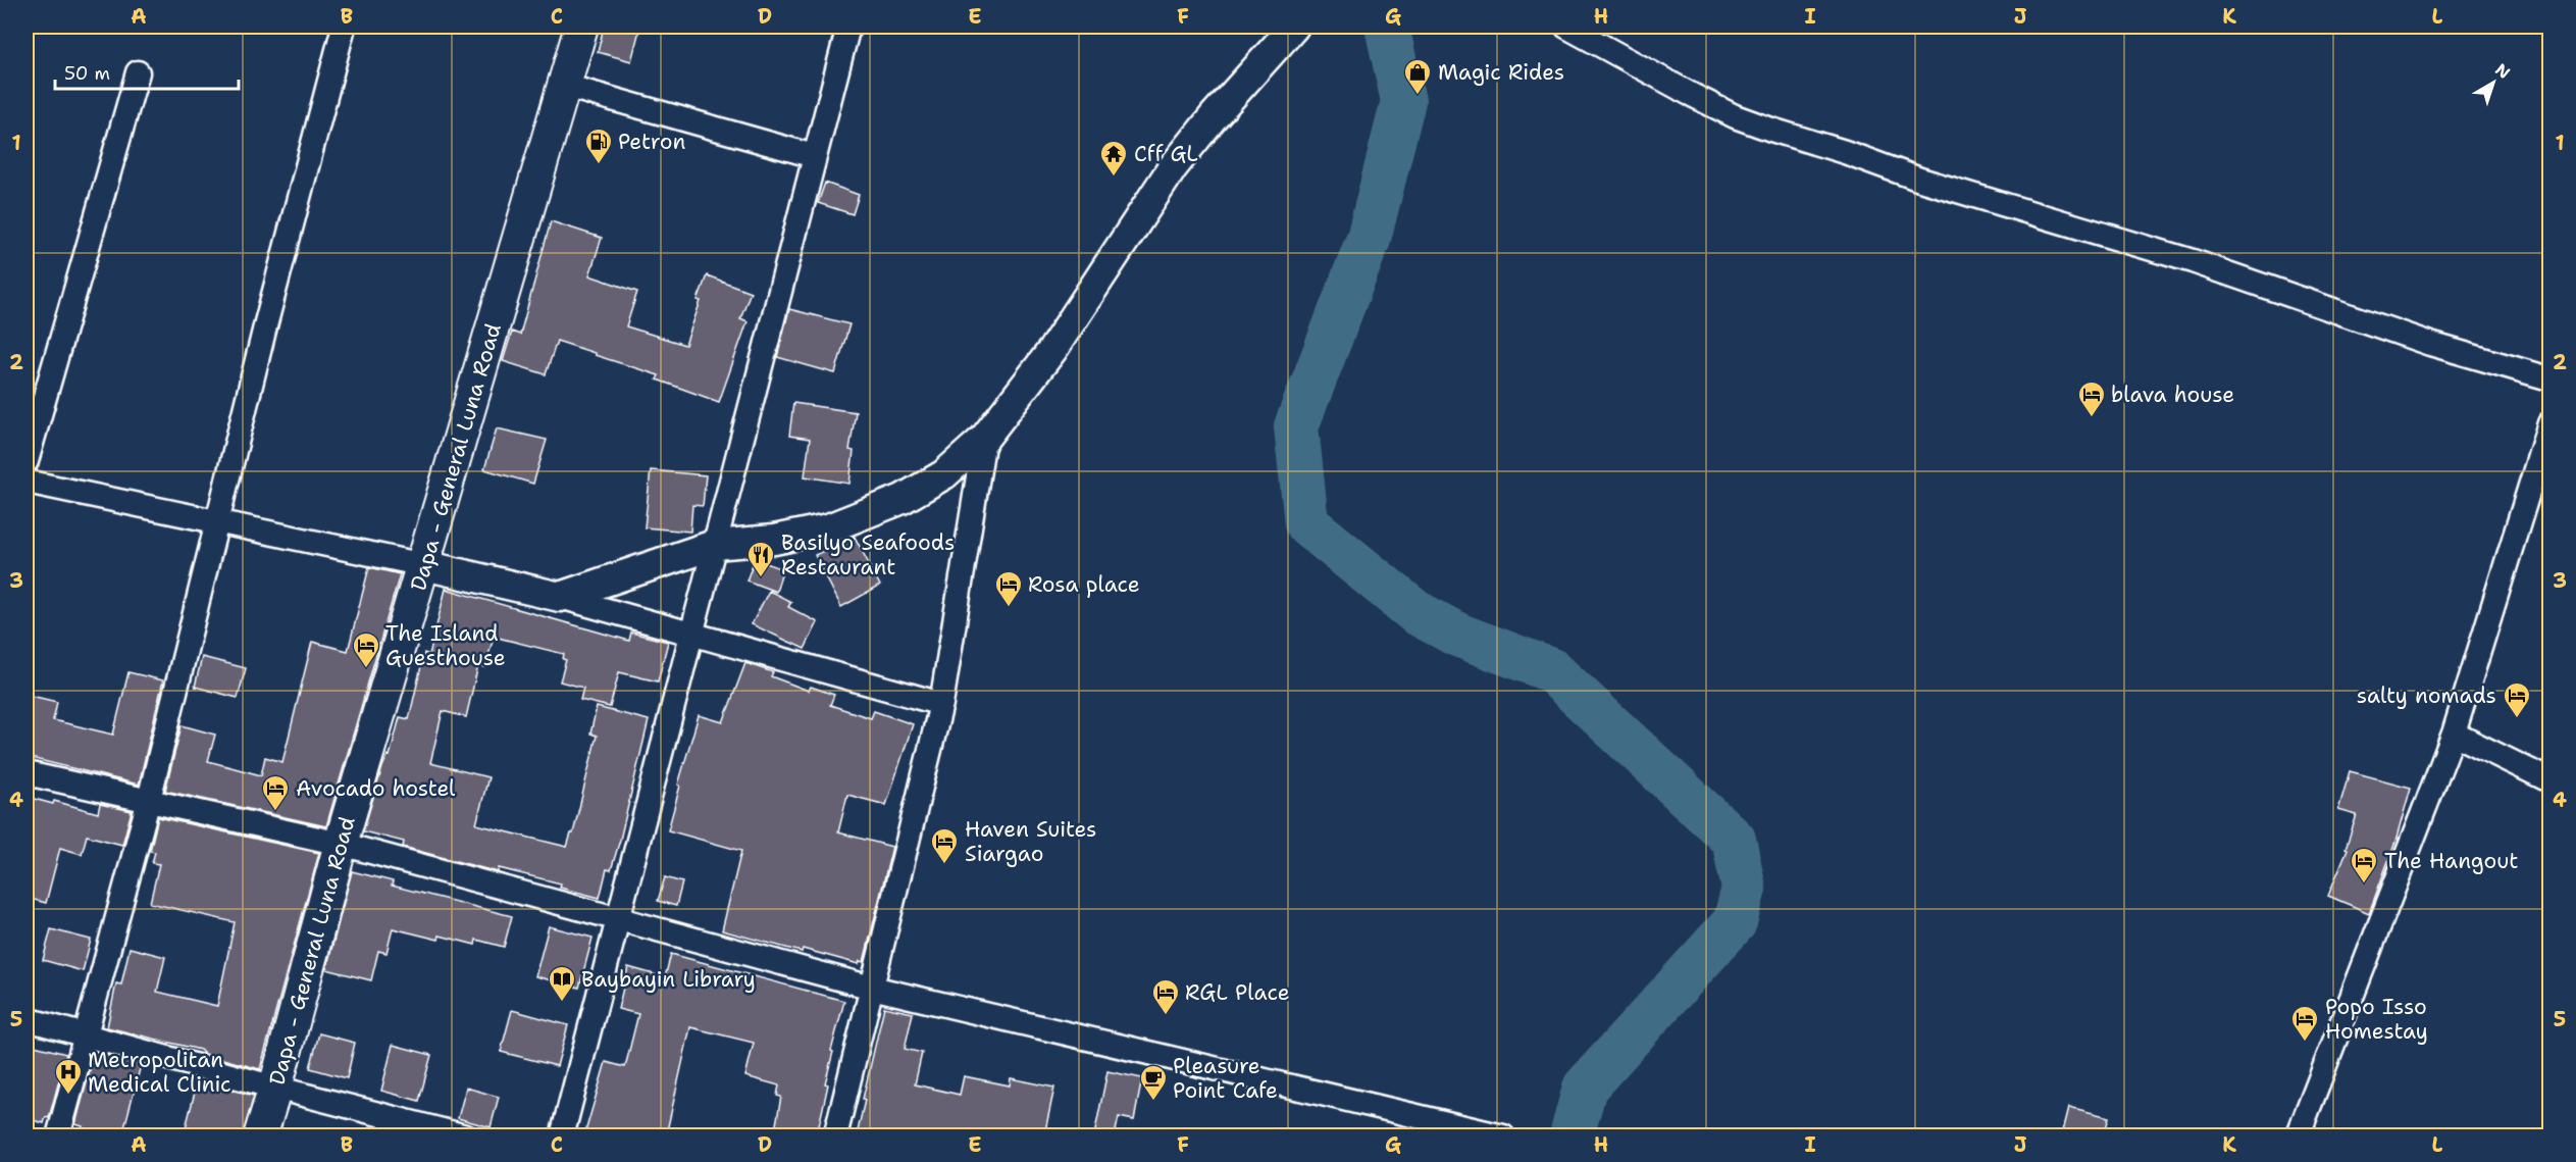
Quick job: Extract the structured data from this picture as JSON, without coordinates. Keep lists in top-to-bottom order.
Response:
{
  "streets": {
    "main road": ["Dapa - General Luna Road"]
  },
  "places": {
    "shop": ["Magic Rides"],
    "fuel station": ["Petron"],
    "temple": ["Cff GL"],
    "hotel": [
      "blava house",
      "Rosa place",
      "The Island Guesthouse",
      "salty nomads",
      "Avocado hostel",
      "Haven Suites Siargao",
      "The Hangout",
      "RGL Place",
      "Popo Isso Homestay"
    ],
    "restaurant": ["Basilyo Seafoods Restaurant"],
    "library": ["Baybayin Library"],
    "hospital": ["Metropolitan Medical Clinic"],
    "cafe": ["Pleasure Point Cafe"]
  },
  "scale_bar": "50 m",
  "north": "top right",
  "grid": {
    "columns": [
      "A",
      "B",
      "C",
      "D",
      "E",
      "F",
      "G",
      "H",
      "I",
      "J",
      "K",
      "L"
    ],
    "rows": [
      "1",
      "2",
      "3",
      "4",
      "5"
    ]
  }
}
